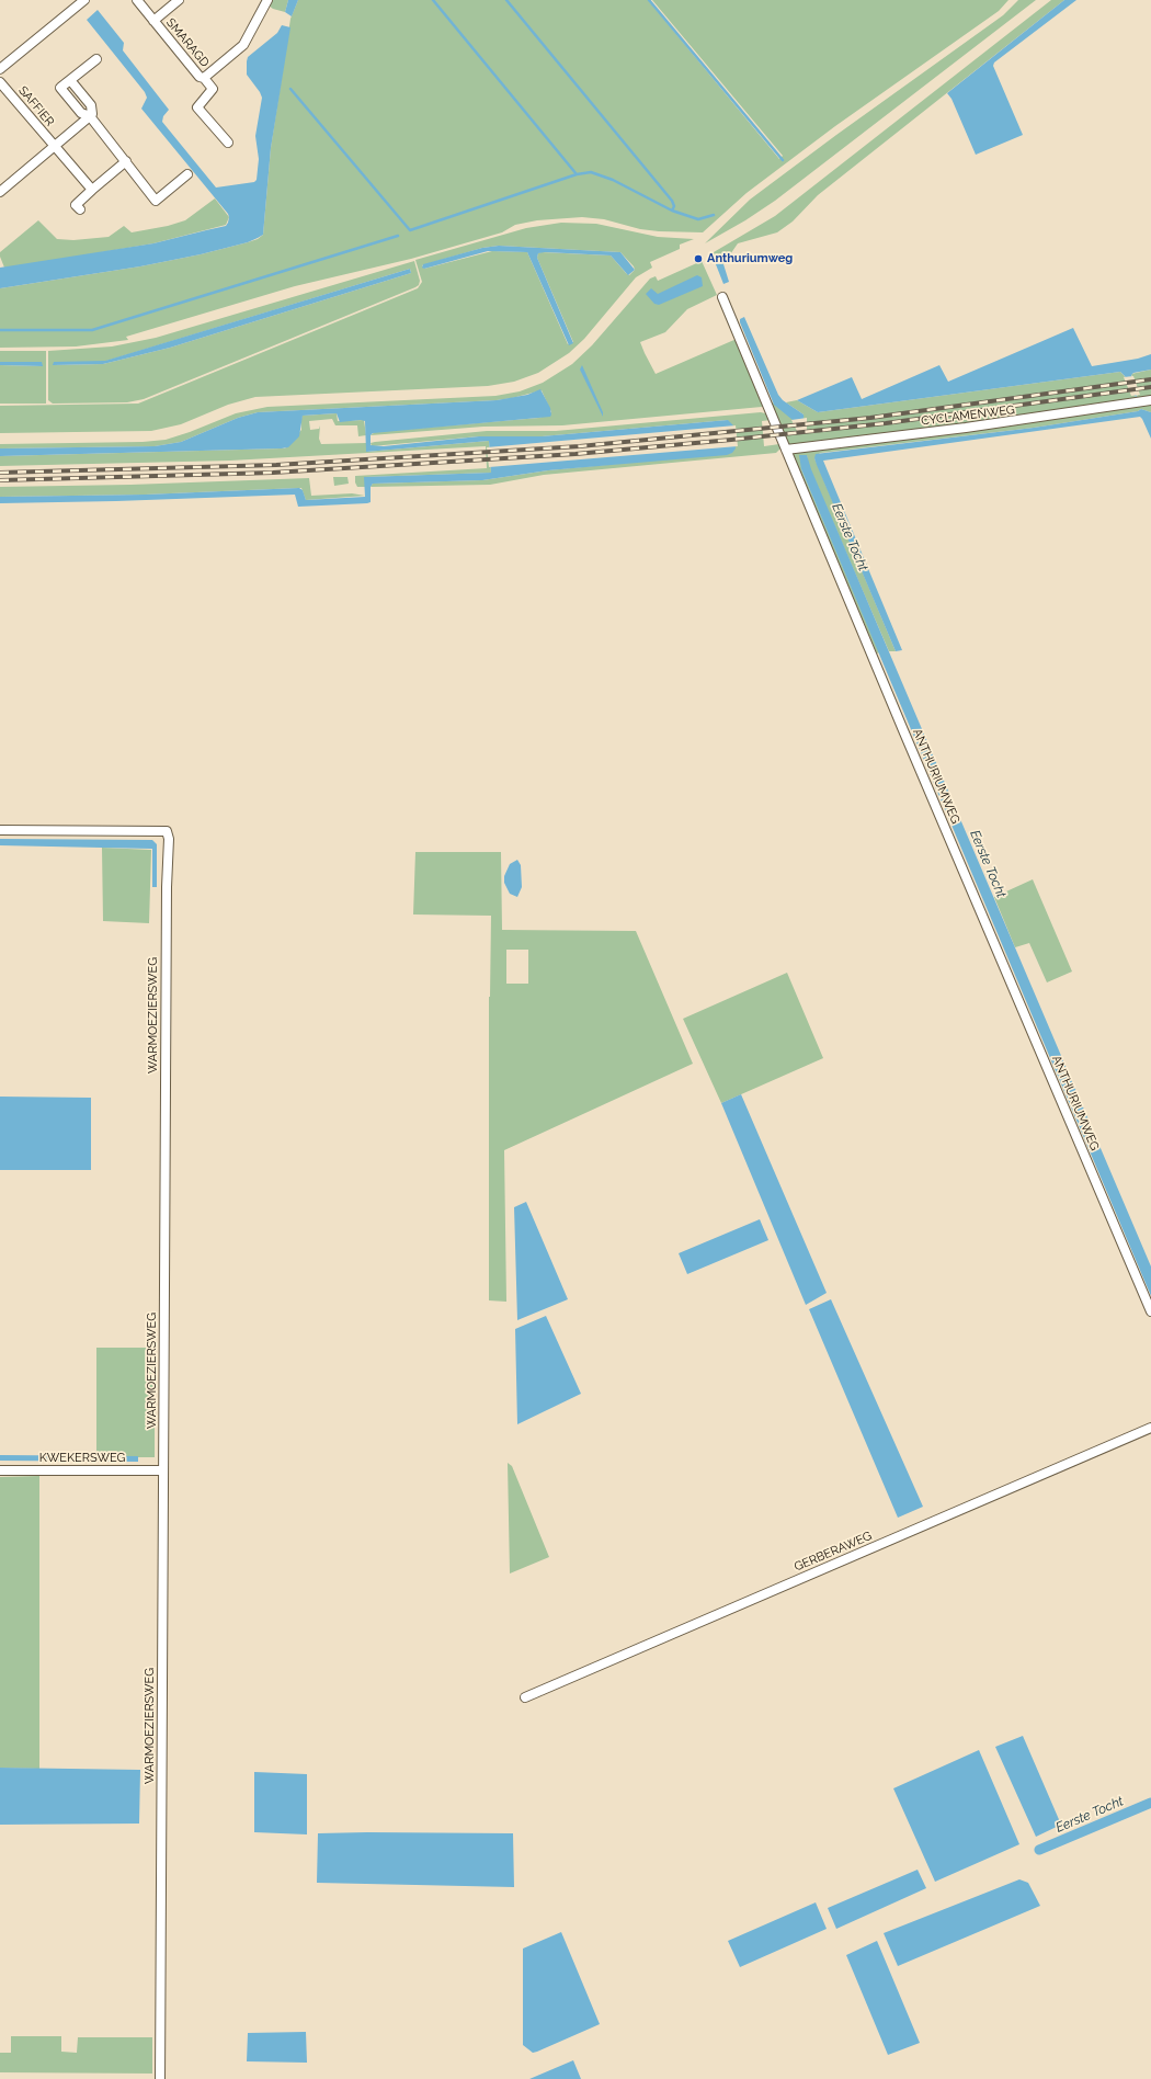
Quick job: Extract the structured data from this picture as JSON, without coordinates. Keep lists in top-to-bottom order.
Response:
{
  "streets": {
    "street": [
      "SMARAGD",
      "SAFFIER",
      "CYCLAMENWEG",
      "ANTHURIUMWEG",
      "WARMOEZIERSWEG",
      "KWEKERSWEG",
      "GERBERAWEG"
    ]
  },
  "crossings": [
    ["CYCLAMENWEG", "ANTHURIUMWEG"],
    ["WARMOEZIERSWEG", "KWEKERSWEG"]
  ],
  "water": ["Eerste Tocht"],
  "places": ["Anthuriumweg"]
}
